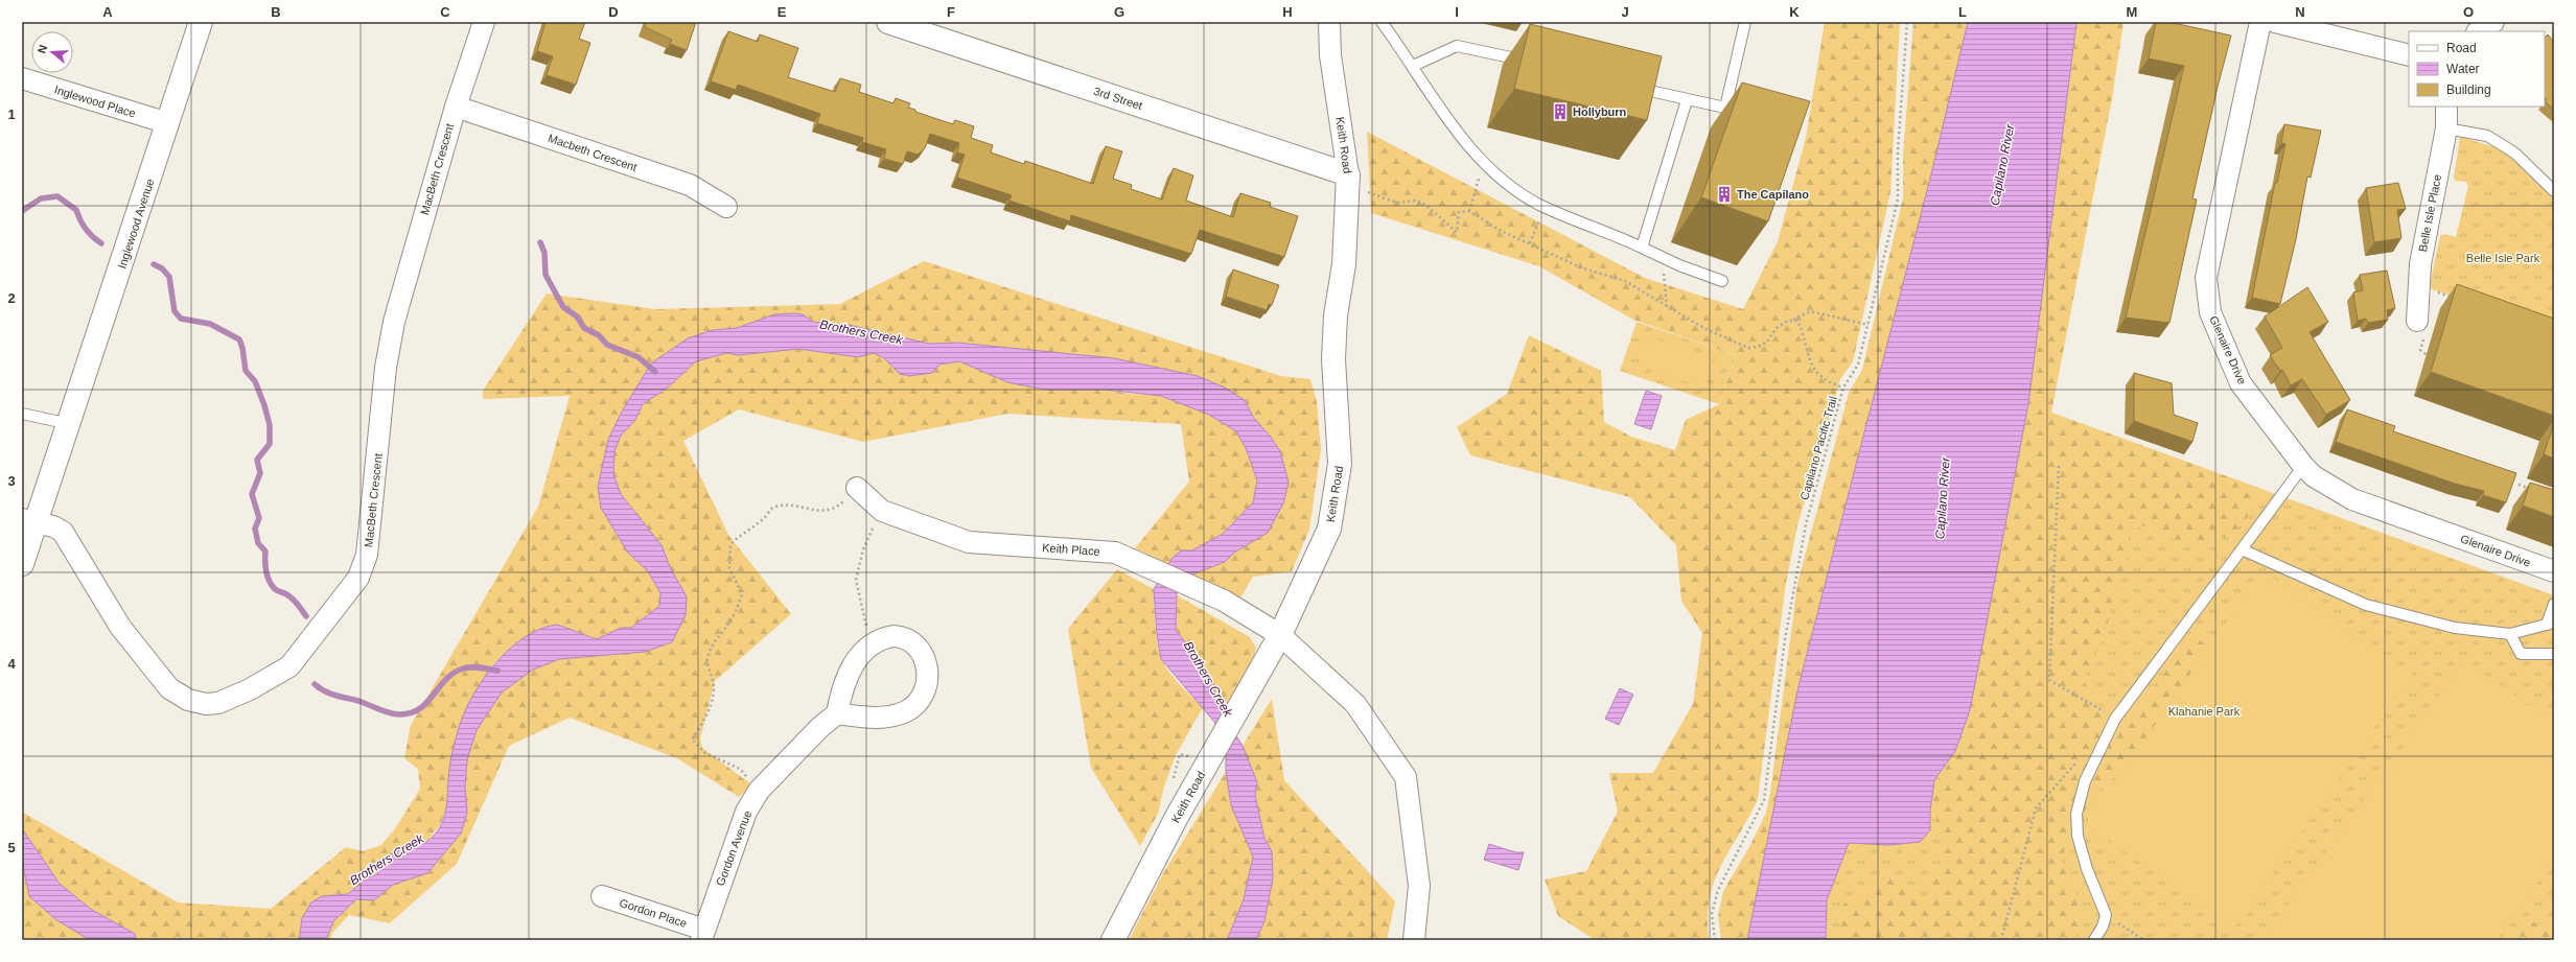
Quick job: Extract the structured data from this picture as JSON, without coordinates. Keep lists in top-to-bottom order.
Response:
{
  "streets": {
    "street": [
      "3rd Street",
      "Inglewood Place",
      "Keith Road",
      "Macbeth Crescent",
      "MacBeth Crescent",
      "Belle Isle Place",
      "Inglewood Avenue",
      "Glenaire Drive",
      "Keith Place",
      "Gordon Avenue",
      "Gordon Place"
    ],
    "path": ["Capilano Pacific Trail"]
  },
  "crossings": [
    ["3rd Street", "Keith Road"],
    ["Inglewood Place", "Inglewood Avenue"],
    ["Keith Road", "Keith Place"],
    ["Macbeth Crescent", "MacBeth Crescent"],
    ["MacBeth Crescent", "Inglewood Avenue"],
    ["Gordon Avenue", "Gordon Place"]
  ],
  "water": ["Capilano River", "Brothers Creek"],
  "parks": ["Belle Isle Park", "Klahanie Park"],
  "places": {
    "building": ["Hollyburn", "The Capilano"]
  },
  "legend": ["Road", "Water", "Building"],
  "north": "left",
  "grid": {
    "columns": [
      "A",
      "B",
      "C",
      "D",
      "E",
      "F",
      "G",
      "H",
      "I",
      "J",
      "K",
      "L",
      "M",
      "N",
      "O"
    ],
    "rows": [
      "1",
      "2",
      "3",
      "4",
      "5"
    ]
  }
}
